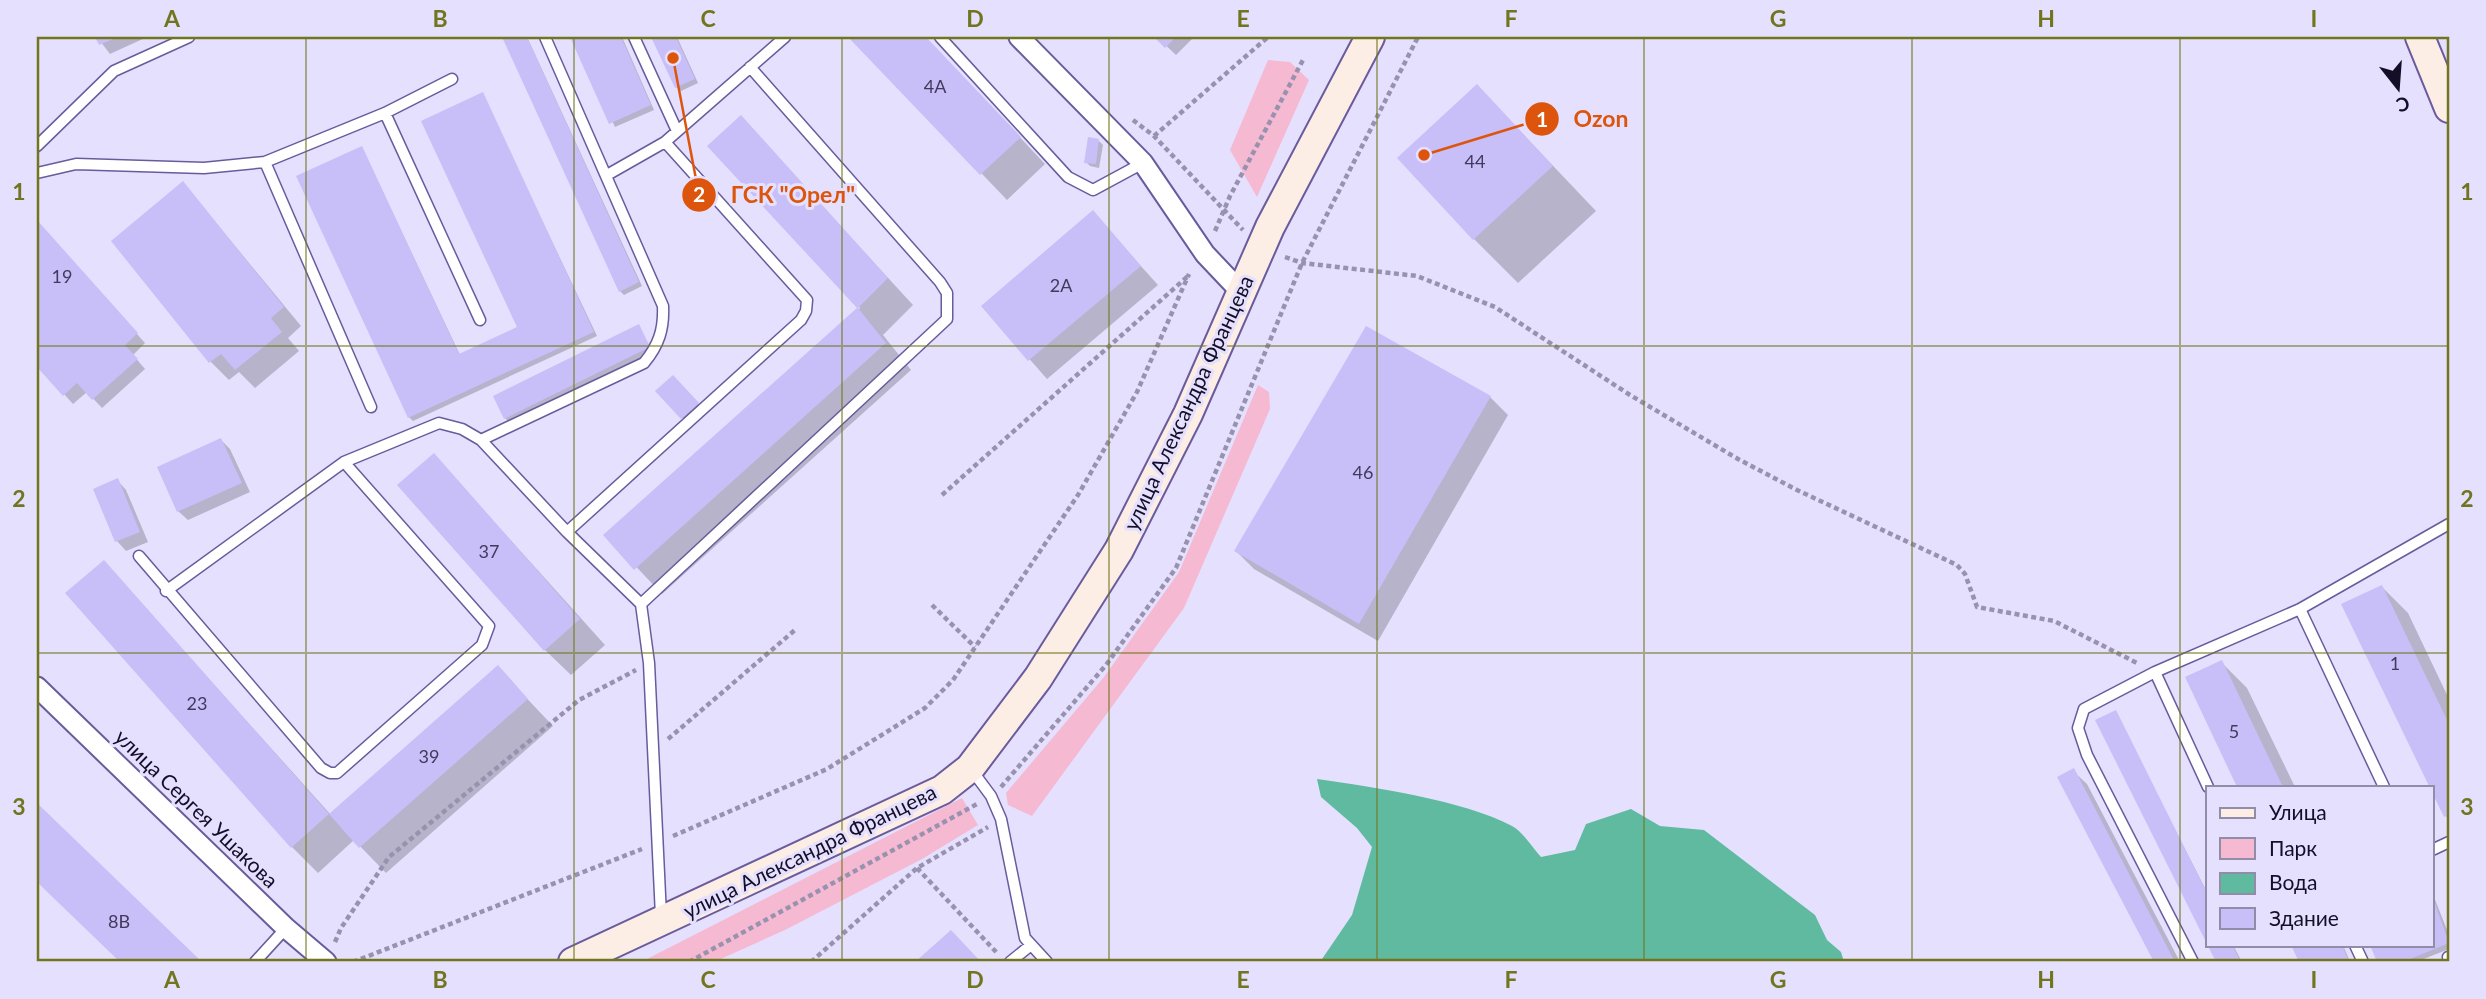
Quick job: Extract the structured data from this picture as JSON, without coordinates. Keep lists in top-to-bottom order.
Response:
{
  "streets": {
    "street": ["улица Александра Францева", "улица Сергея Ушакова"]
  },
  "places": ["ГСК \"Орел\"", "Ozon"],
  "house_numbers": [
    "4А",
    "44",
    "19",
    "2А",
    "46",
    "37",
    "1",
    "23",
    "5",
    "39",
    "8В"
  ],
  "legend": [
    "Улица",
    "Парк",
    "Вода",
    "Здание"
  ],
  "north": "bottom",
  "grid": {
    "columns": [
      "A",
      "B",
      "C",
      "D",
      "E",
      "F",
      "G",
      "H",
      "I"
    ],
    "rows": ["1", "2", "3"]
  }
}
